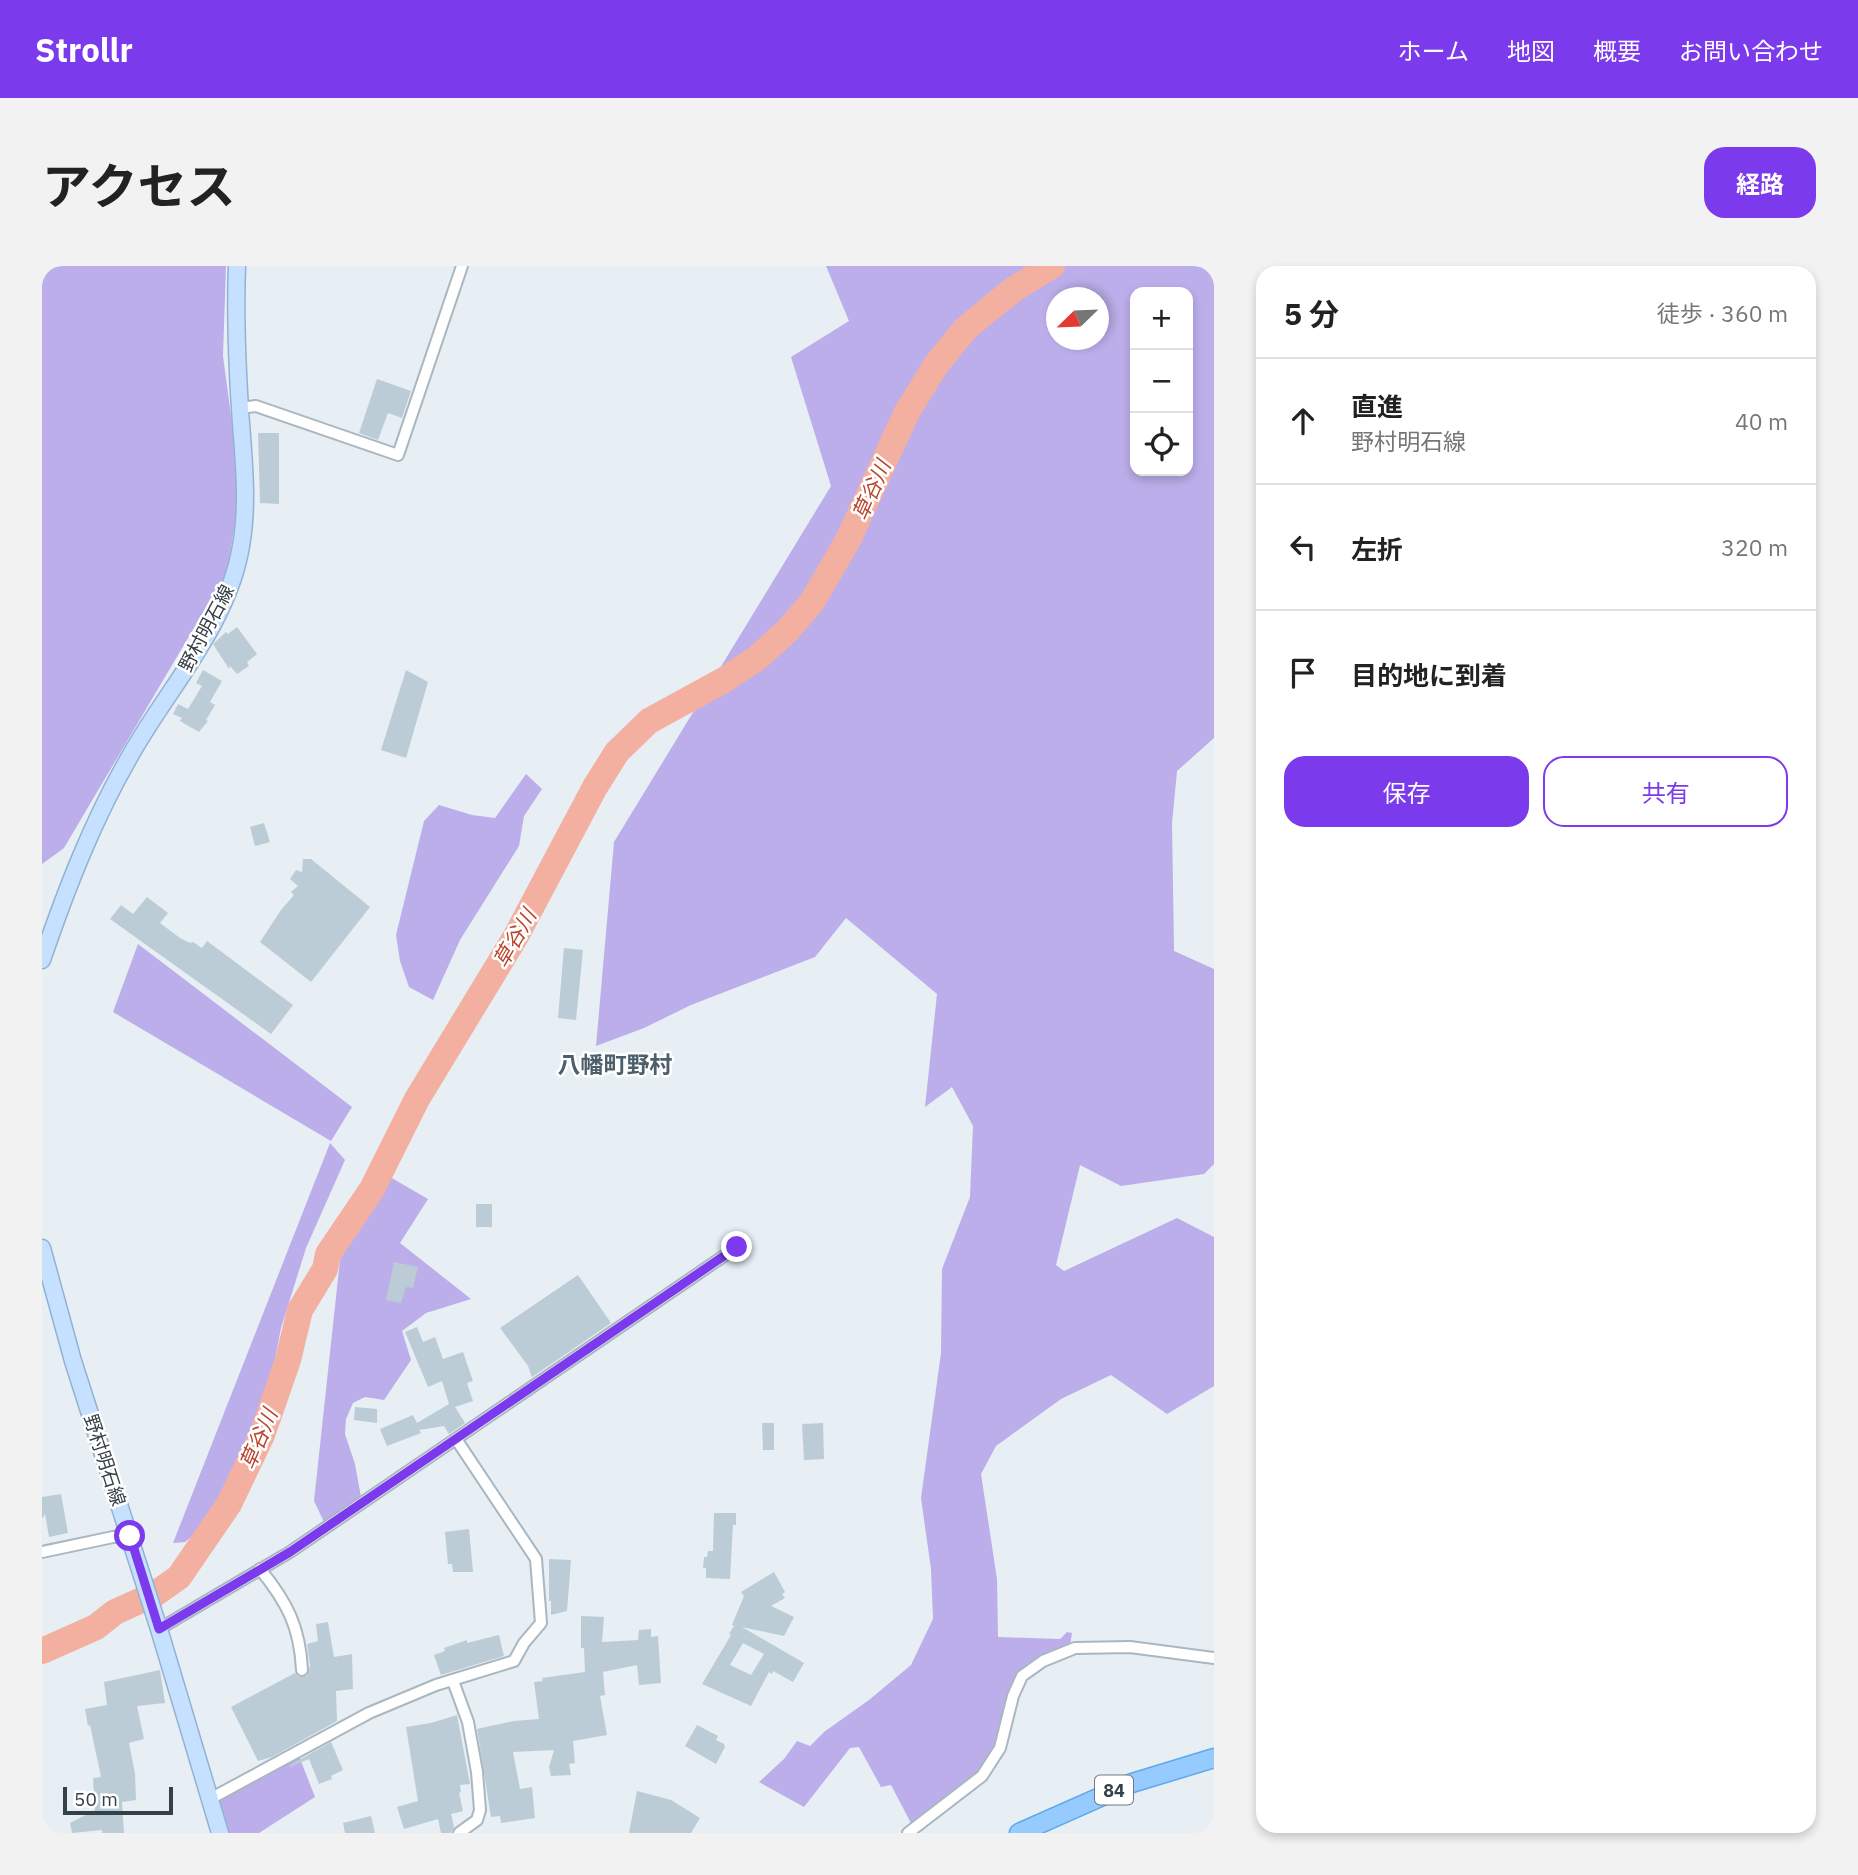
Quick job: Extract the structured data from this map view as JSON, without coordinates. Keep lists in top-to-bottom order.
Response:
{
  "streets": {
    "main road": ["野村明石線", "84"]
  },
  "districts": ["八幡町野村"],
  "water": ["草谷川"],
  "scale_bar": "50 m",
  "north": "bottom left",
  "page": {
    "header": "Strollr",
    "nav": [
      "ホーム",
      "地図",
      "概要",
      "お問い合わせ"
    ],
    "title": "アクセス",
    "buttons": [
      "経路",
      ["保存", "共有"]
    ],
    "heading": ["5 分", "徒歩 · 360 m"],
    "map_buttons": ["+", "−"],
    "list": [
      ["直進", "野村明石線", "40 m"],
      ["左折", "320 m"],
      "目的地に到着"
    ],
    "scale": "50 m"
  }
}
